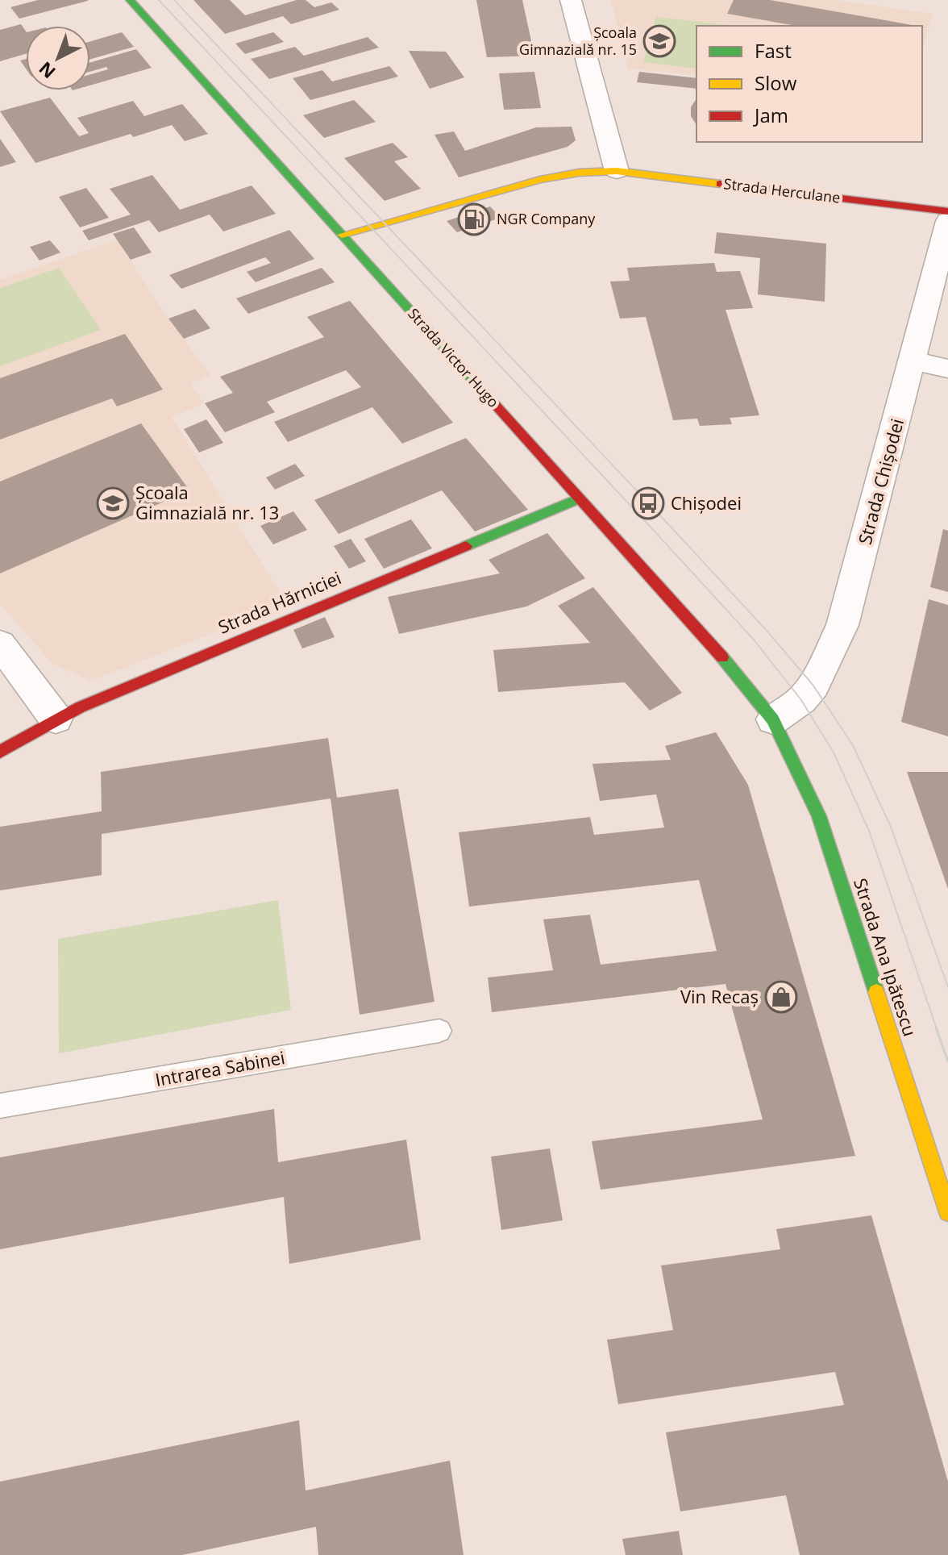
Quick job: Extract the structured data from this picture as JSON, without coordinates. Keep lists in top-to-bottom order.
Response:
{
  "streets": {
    "street": [
      "Strada Herculane",
      "Strada Victor Hugo",
      "Strada Chișodei",
      "Strada Hărniciei",
      "Strada Ana Ipătescu"
    ],
    "lane": ["Intrarea Sabinei"]
  },
  "crossings": [
    ["Strada Herculane", "Strada Victor Hugo"],
    ["Strada Victor Hugo", "Strada Chișodei"],
    ["Strada Victor Hugo", "Strada Hărniciei"],
    ["Strada Victor Hugo", "Strada Ana Ipătescu"],
    ["Strada Chișodei", "Strada Ana Ipătescu"]
  ],
  "places": {
    "school or university": ["Școala Gimnazială nr. 15", "Școala Gimnazială nr. 13"],
    "fuel station": ["NGR Company"],
    "bus stop": ["Chișodei"],
    "shop": ["Vin Recaș"]
  },
  "legend": ["Fast", "Slow", "Jam"],
  "north": "bottom left"
}
